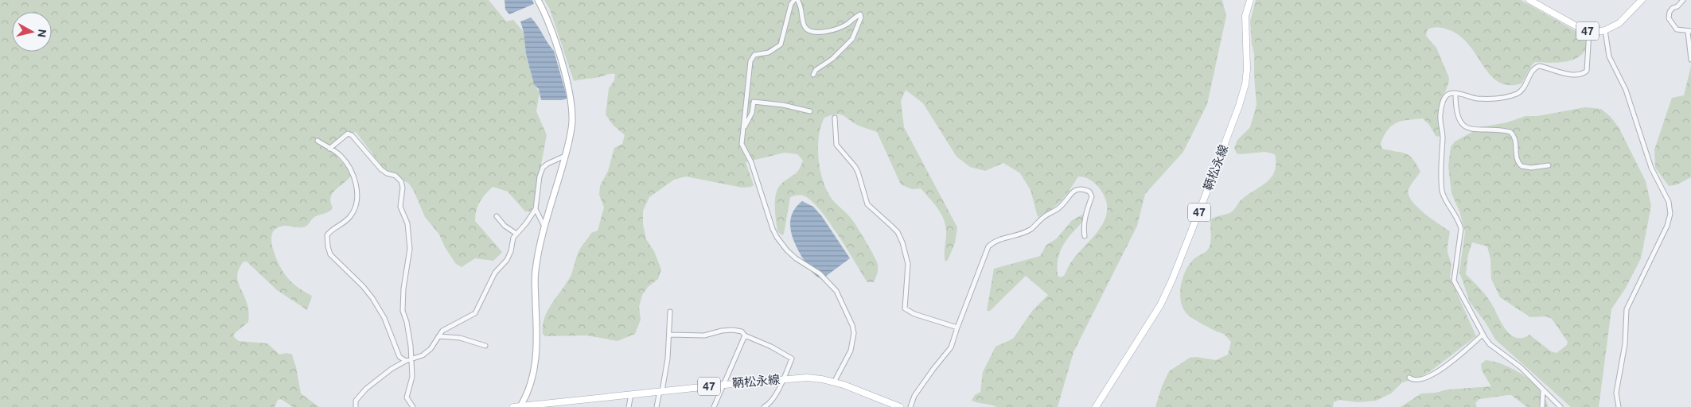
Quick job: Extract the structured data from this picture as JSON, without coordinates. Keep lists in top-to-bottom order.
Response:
{
  "streets": {
    "main road": ["47", "鞆松永線"]
  },
  "north": "right"
}
